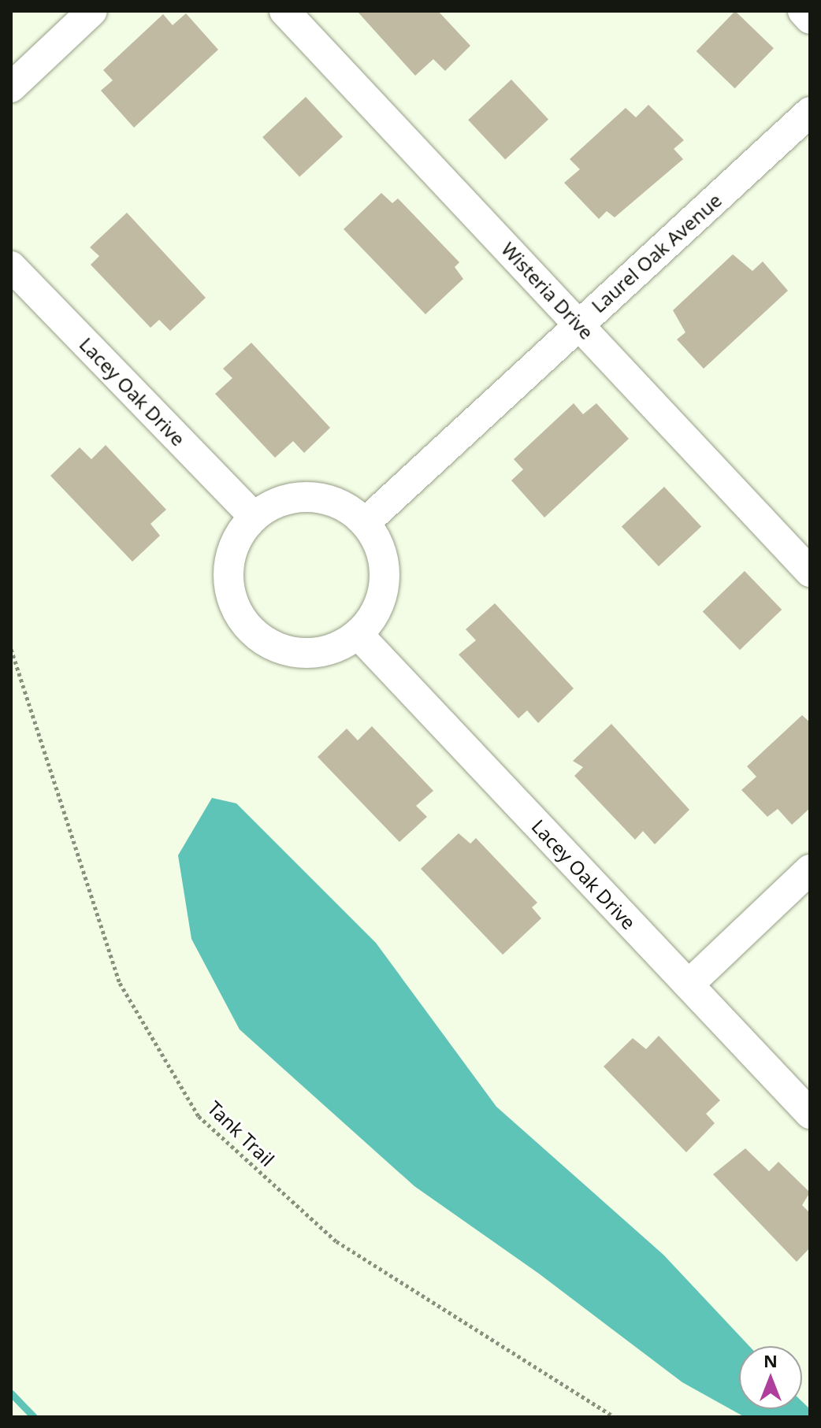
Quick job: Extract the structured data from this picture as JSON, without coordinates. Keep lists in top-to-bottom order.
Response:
{
  "streets": {
    "street": ["Laurel Oak Avenue", "Wisteria Drive", "Lacey Oak Drive"],
    "path": ["Tank Trail"]
  },
  "crossings": [
    ["Laurel Oak Avenue", "Wisteria Drive"],
    ["Laurel Oak Avenue", "Lacey Oak Drive"]
  ],
  "north": "top"
}
